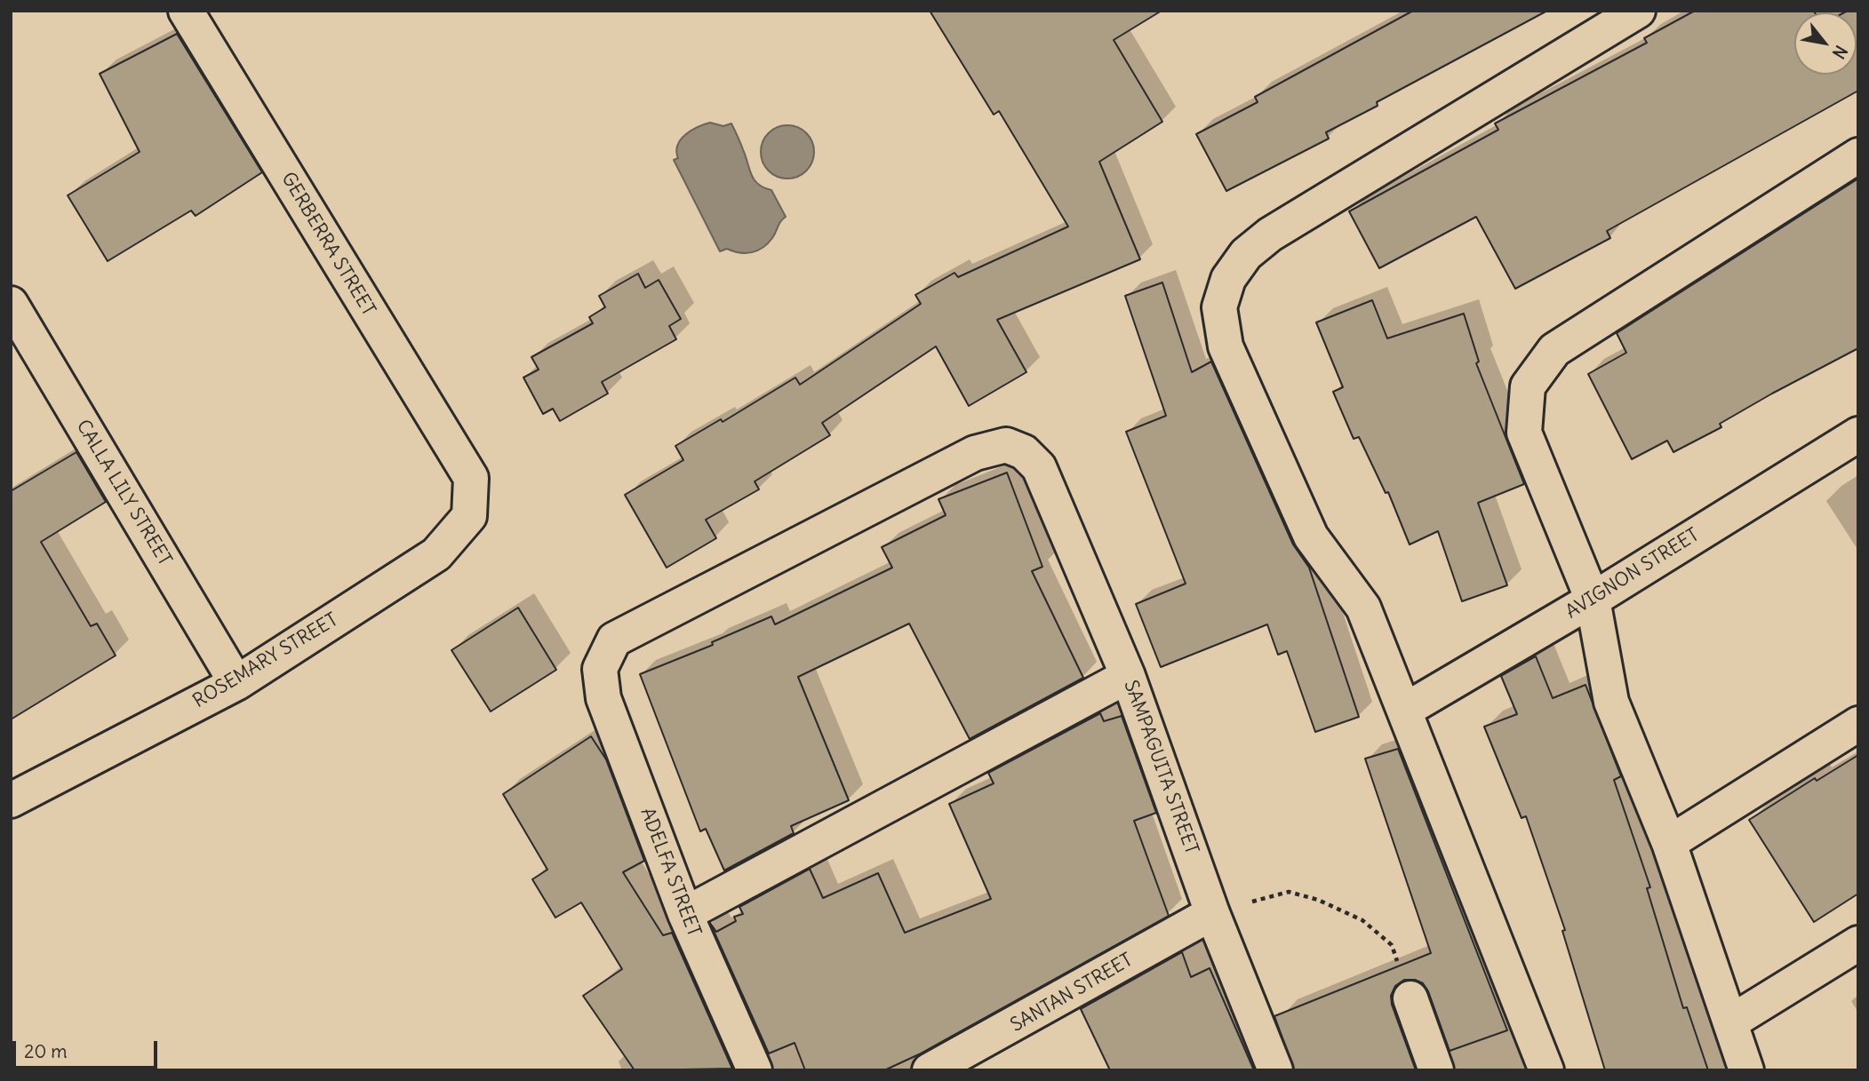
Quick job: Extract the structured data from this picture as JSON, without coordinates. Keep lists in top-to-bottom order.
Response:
{
  "streets": {
    "street": [
      "GERBERRA STREET",
      "CALLA LILY STREET",
      "AVIGNON STREET",
      "ROSEMARY STREET",
      "SAMPAGUITA STREET",
      "ADELFA STREET",
      "SANTAN STREET"
    ]
  },
  "crossings": [
    ["GERBERRA STREET", "ROSEMARY STREET"],
    ["CALLA LILY STREET", "ROSEMARY STREET"],
    ["SAMPAGUITA STREET", "ADELFA STREET"],
    ["SAMPAGUITA STREET", "SANTAN STREET"]
  ],
  "scale_bar": "20 m",
  "north": "bottom right"
}
